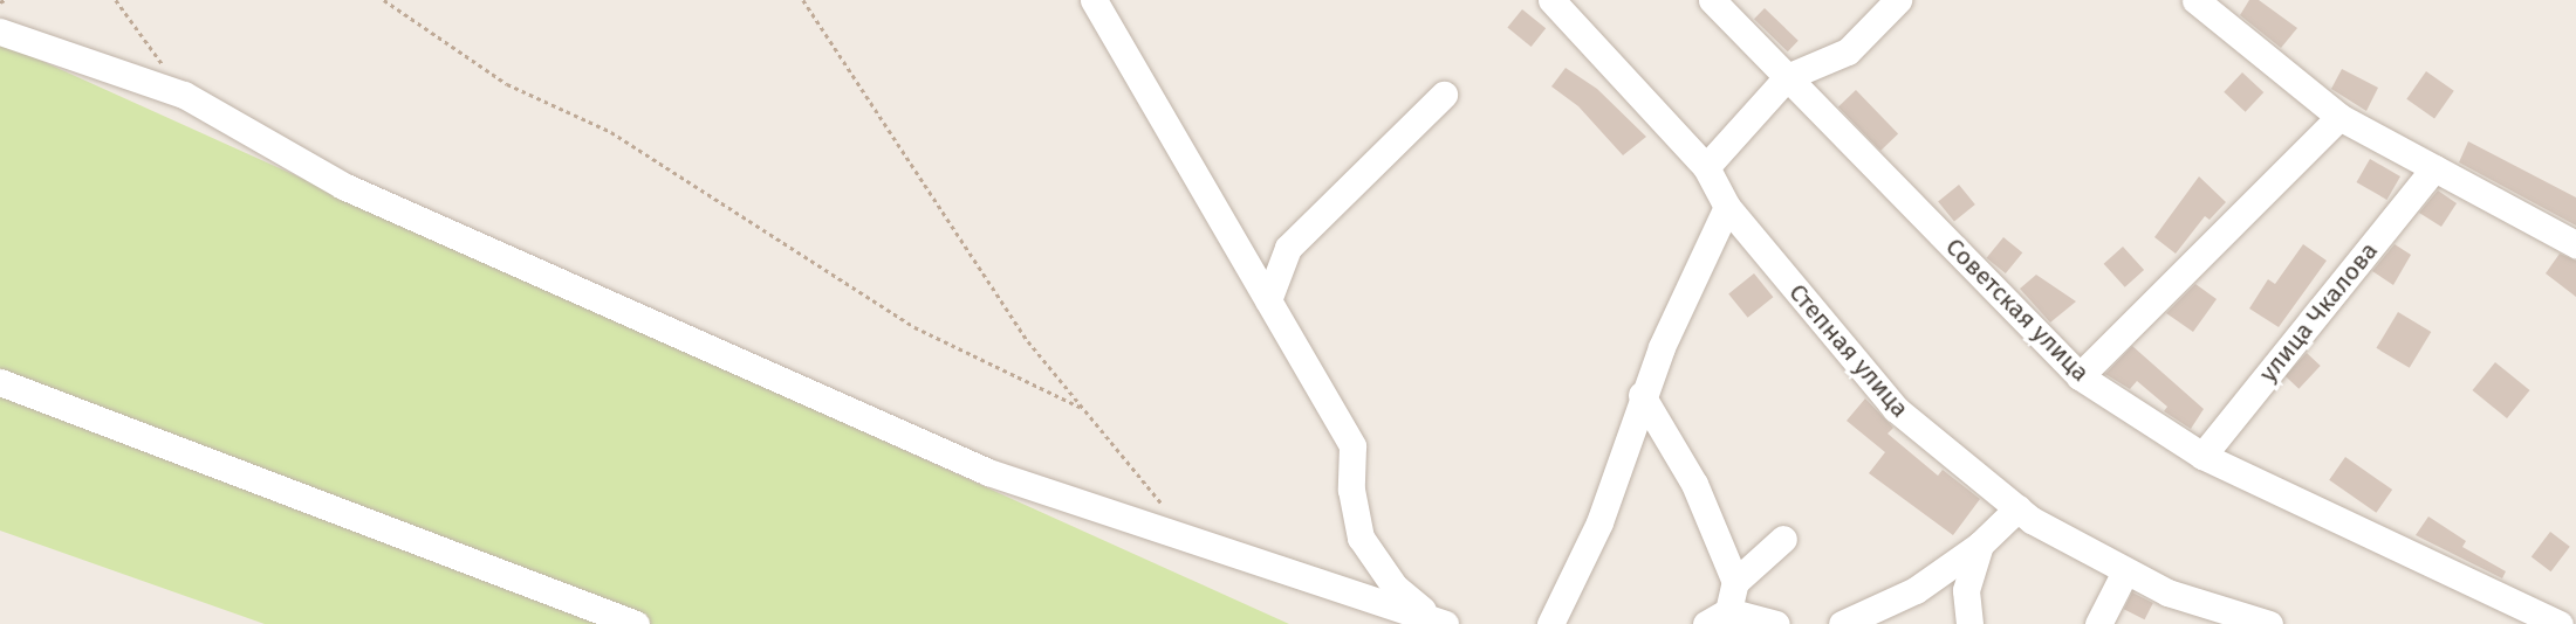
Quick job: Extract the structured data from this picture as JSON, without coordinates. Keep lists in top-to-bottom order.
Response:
{
  "streets": {
    "street": ["Советская улица", "улица Чкалова", "Степная улица"]
  },
  "crossings": [
    ["Советская улица", "улица Чкалова"]
  ]
}
